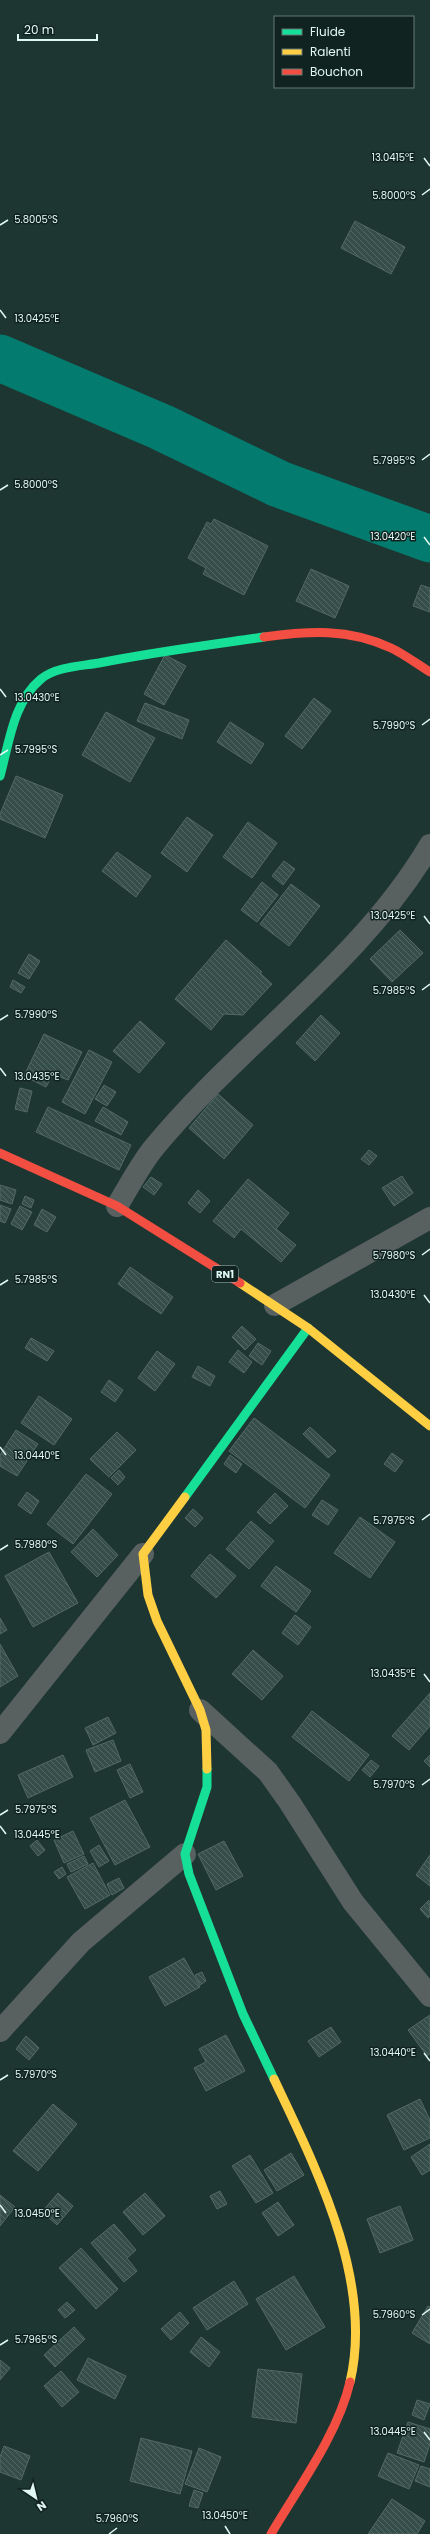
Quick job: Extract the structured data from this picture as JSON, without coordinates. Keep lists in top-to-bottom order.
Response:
{
  "streets": {
    "main road": ["RN1"]
  },
  "legend": ["Fluide", "Ralenti", "Bouchon"],
  "scale_bar": "20 m",
  "north": "bottom right",
  "coordinates": [
    "13.0415°E",
    "5.8000°S",
    "5.8005°S",
    "13.0425°E",
    "5.7995°S",
    "13.0420°E",
    "13.0430°E",
    "5.7990°S",
    "5.7985°S",
    "13.0435°E",
    "5.7980°S",
    "13.0440°E",
    "5.7975°S",
    "5.7970°S",
    "13.0445°E",
    "13.0450°E",
    "5.7960°S",
    "5.7965°S"
  ]
}
